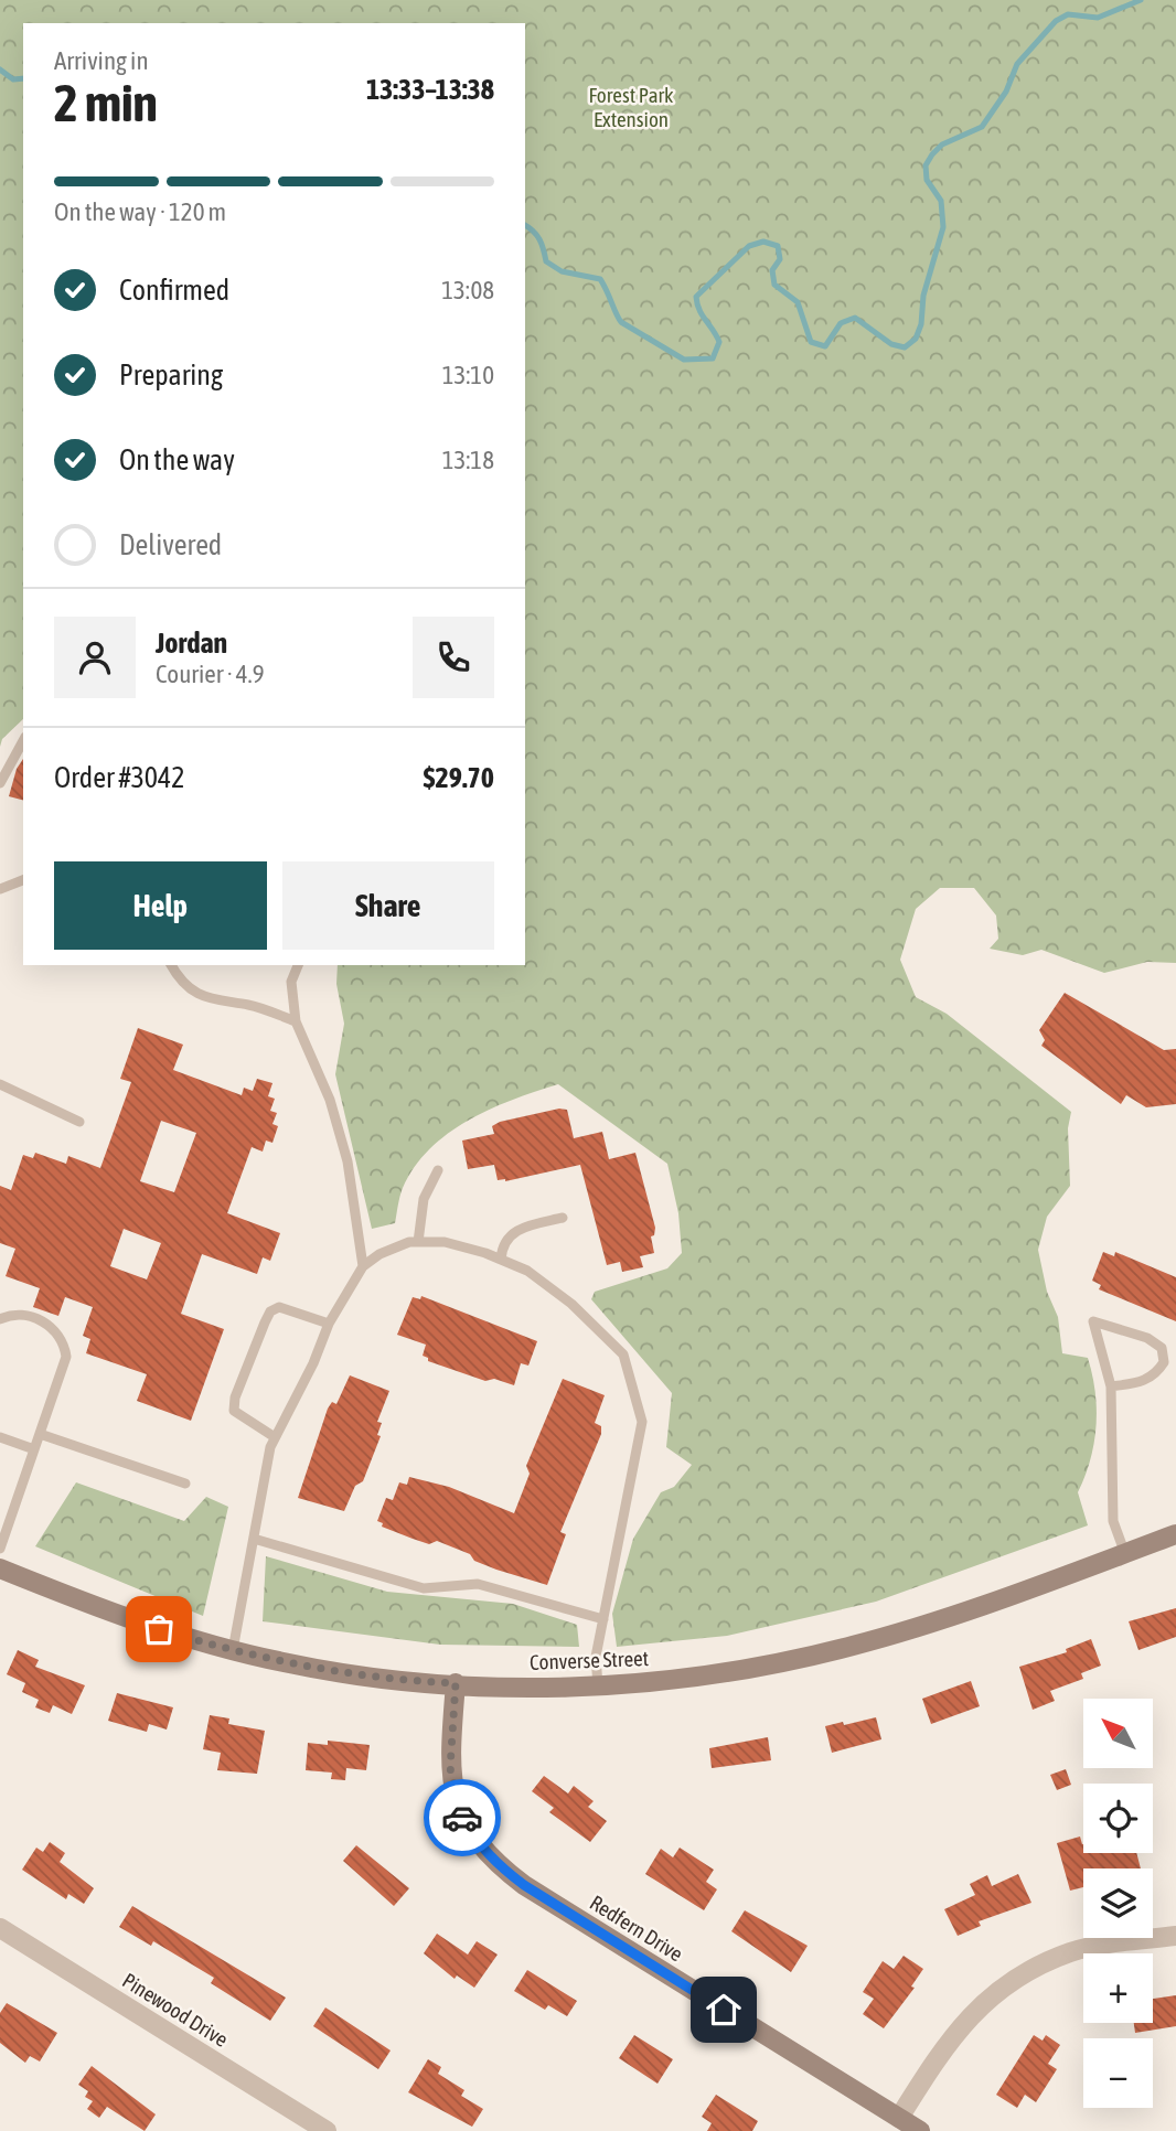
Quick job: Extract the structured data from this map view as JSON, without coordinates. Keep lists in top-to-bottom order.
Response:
{
  "streets": {
    "main road": ["Converse Street", "Redfern Drive"],
    "street": ["Pinewood Drive"]
  },
  "crossings": [
    ["Converse Street", "Redfern Drive"]
  ],
  "parks": ["Forest Park Extension"],
  "north": "top left",
  "page": {
    "heading": ["2 min", "Arriving in", "13:33–13:38"],
    "panel": [
      "Jordan",
      "Courier · 4.9",
      "Order #3042",
      "$29.70"
    ],
    "bar": "On the way · 120 m",
    "list": [
      ["Confirmed", "13:08"],
      ["Preparing", "13:10"],
      ["On the way", "13:18"],
      "Delivered"
    ],
    "buttons": ["Help", "Share"],
    "map_buttons": ["+", "−"]
  }
}
